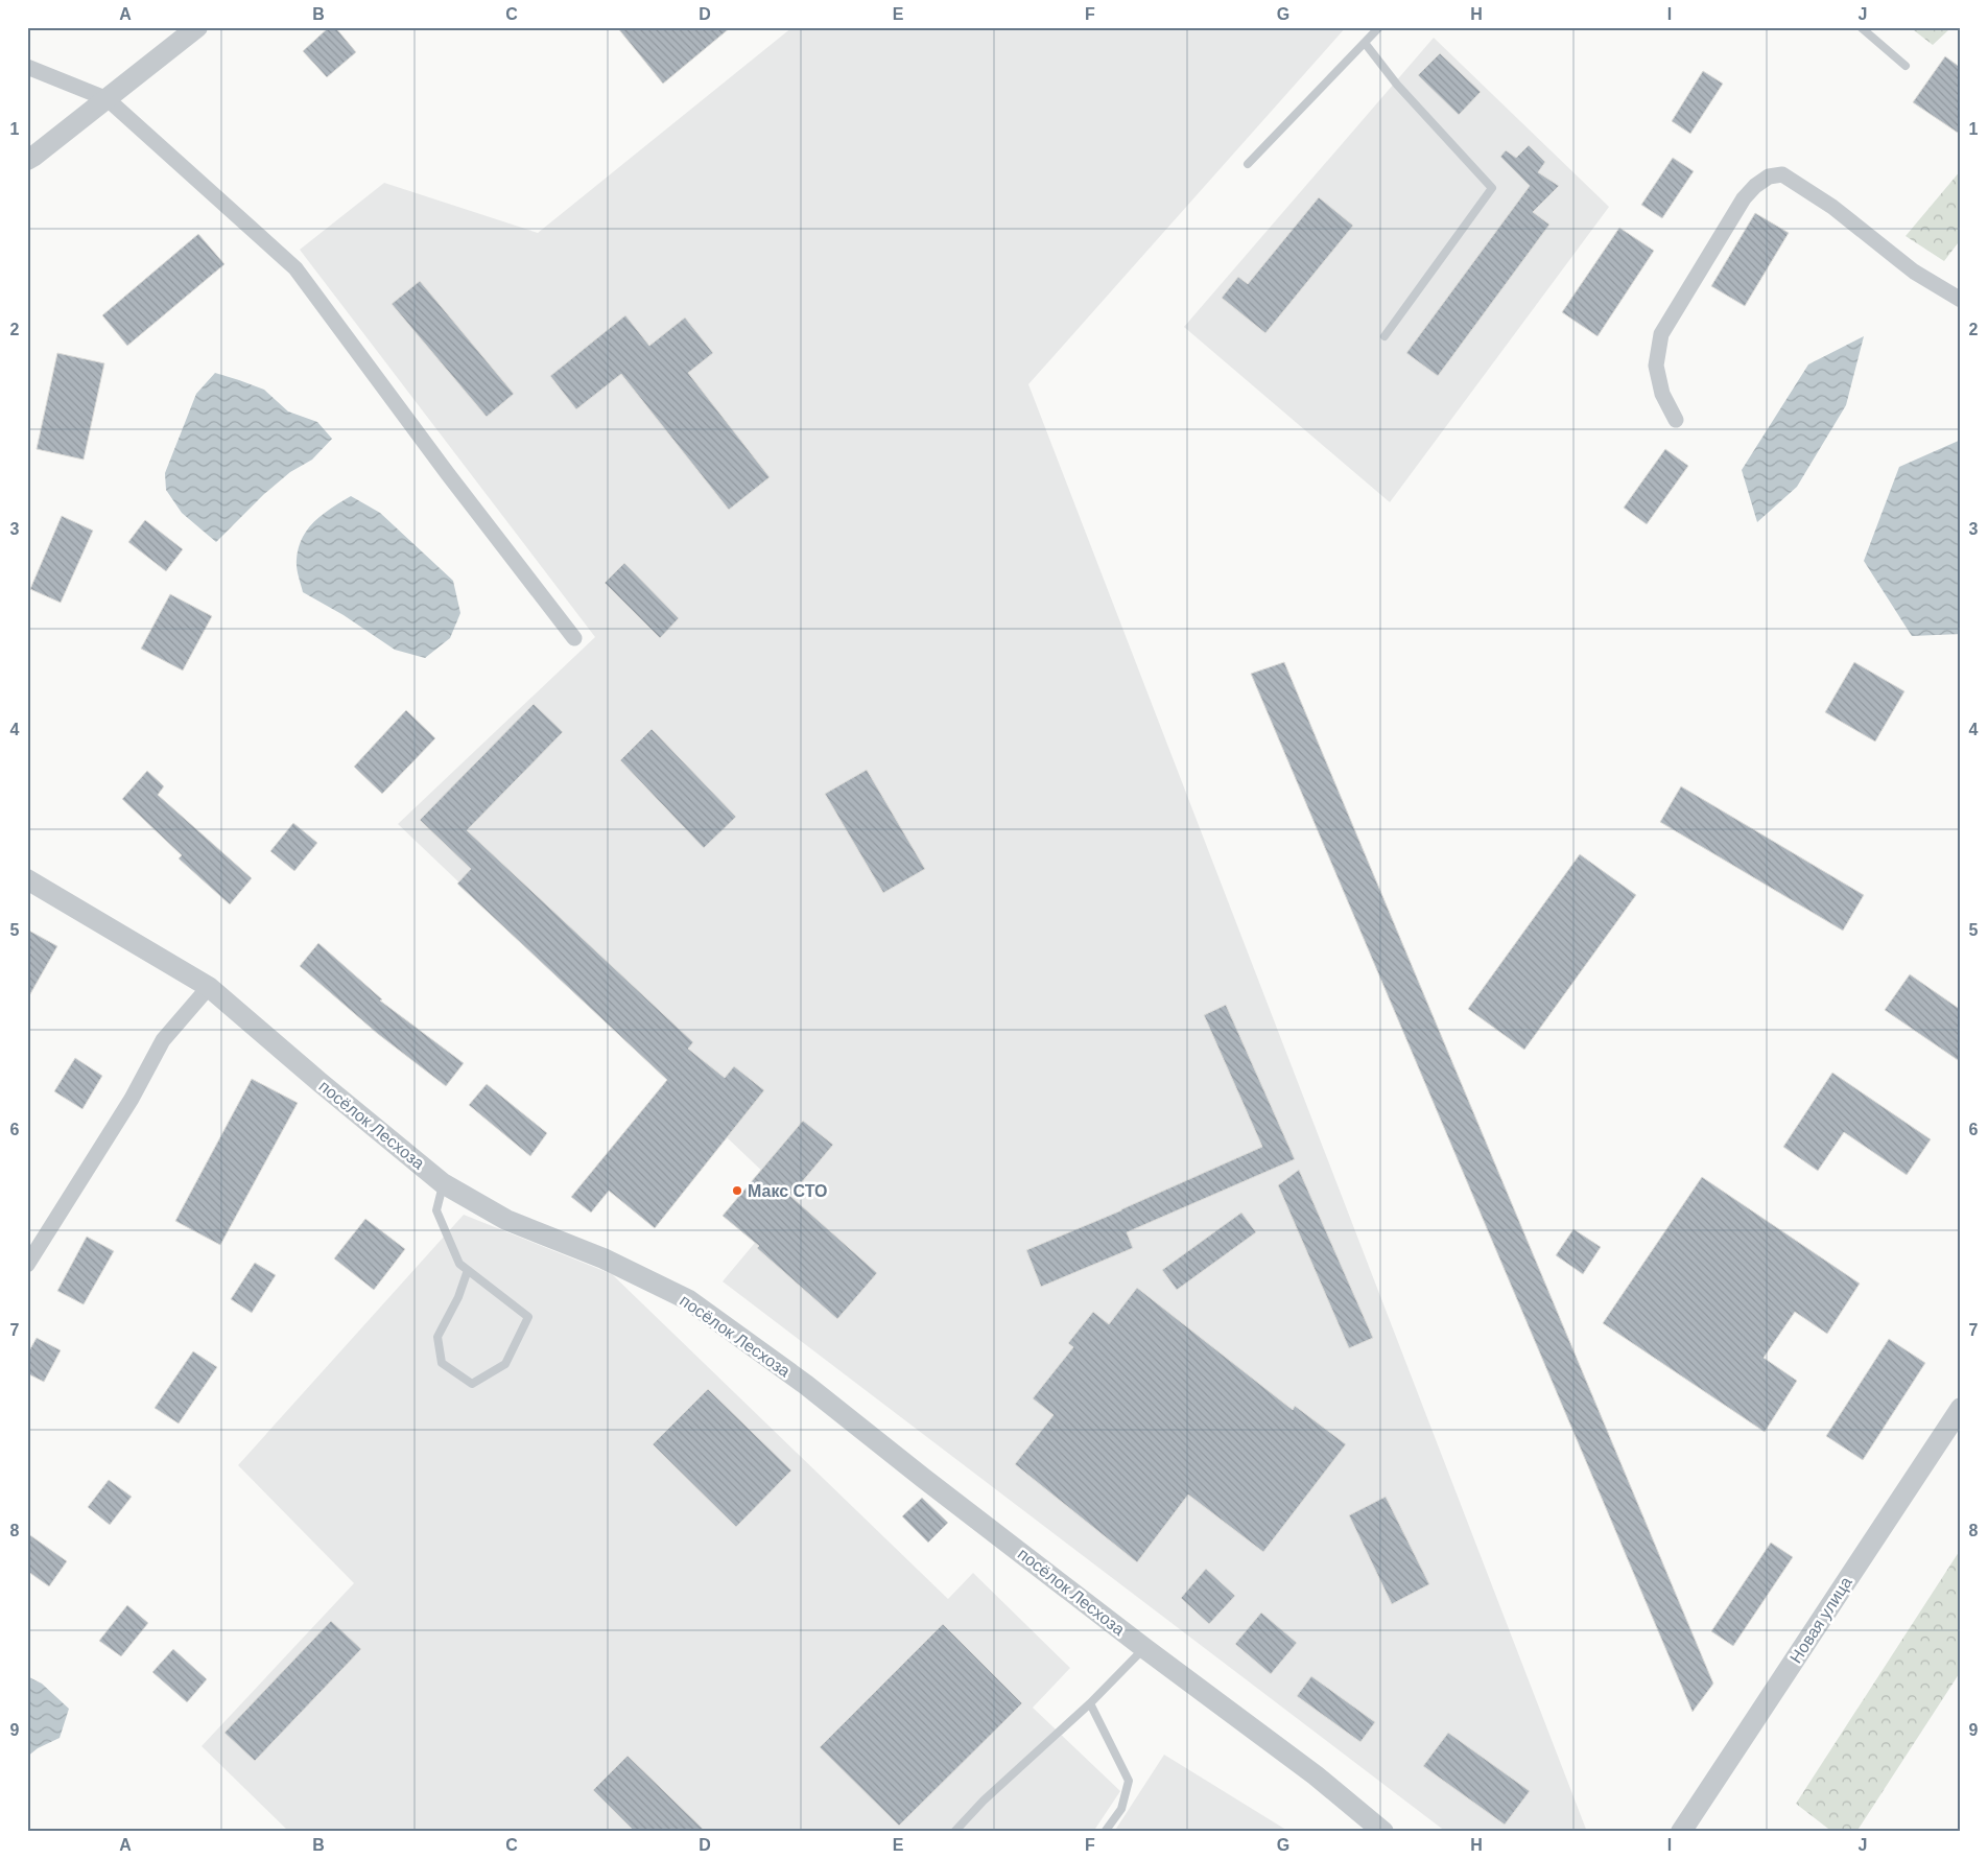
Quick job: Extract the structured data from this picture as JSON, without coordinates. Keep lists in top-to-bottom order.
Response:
{
  "streets": {
    "street": ["посёлок Лесхоза", "Новая улица"]
  },
  "places": ["Макс СТО"],
  "grid": {
    "columns": [
      "A",
      "B",
      "C",
      "D",
      "E",
      "F",
      "G",
      "H",
      "I",
      "J"
    ],
    "rows": [
      "1",
      "2",
      "3",
      "4",
      "5",
      "6",
      "7",
      "8",
      "9"
    ]
  }
}
